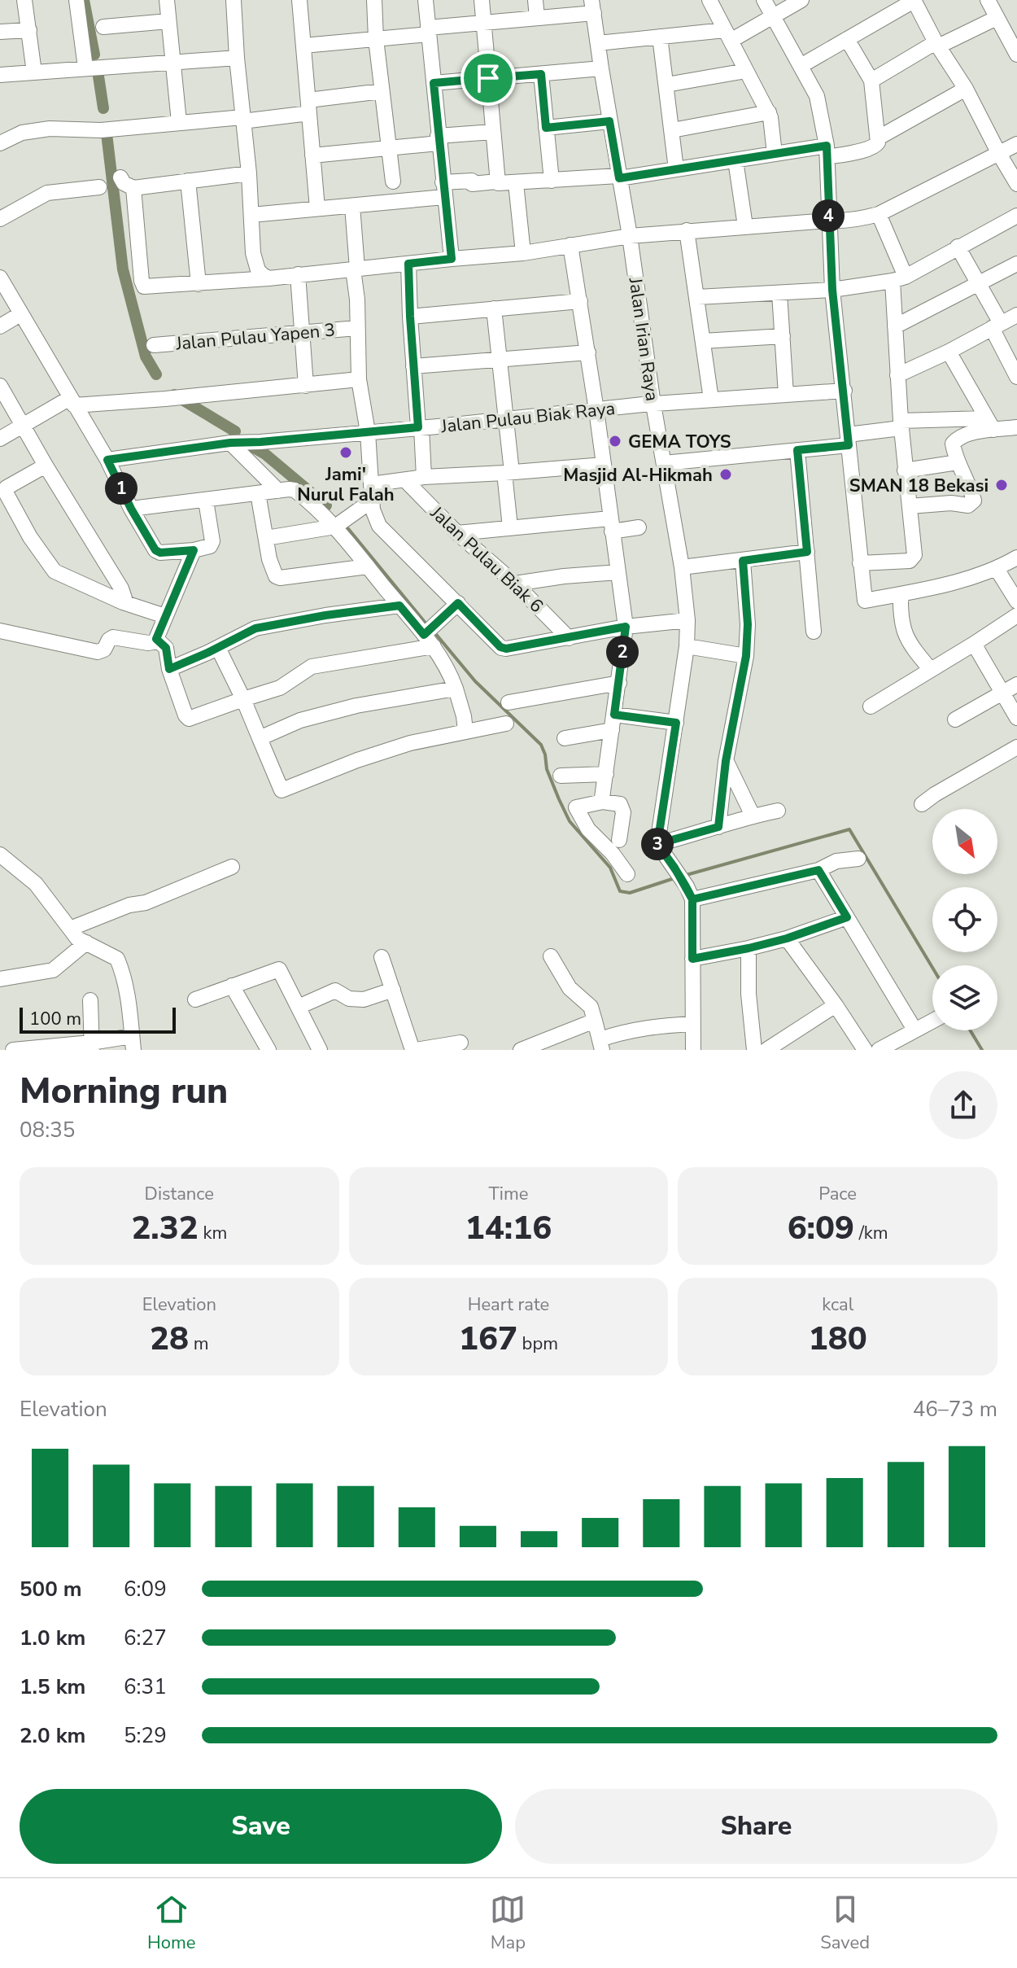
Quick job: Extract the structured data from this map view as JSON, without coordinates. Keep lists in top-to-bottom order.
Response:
{
  "streets": {
    "street": [
      "Jalan Pulau Yapen 3",
      "Jalan Irian Raya",
      "Jalan Pulau Biak Raya",
      "Jalan Pulau Biak 6"
    ]
  },
  "crossings": [
    ["Jalan Irian Raya", "Jalan Pulau Biak Raya"]
  ],
  "places": [
    "GEMA TOYS",
    "Jami' Nurul Falah",
    "Masjid Al-Hikmah",
    "SMAN 18 Bekasi"
  ],
  "scale_bar": "100 m",
  "north": "bottom right",
  "page": {
    "pins": [
      "4",
      "1",
      "2",
      "3"
    ],
    "scale": "100 m",
    "heading": ["Morning run", "08:35"],
    "stats": [
      ["Distance", "2.32 km"],
      ["Time", "14:16"],
      ["Pace", "6:09 /km"],
      ["Elevation", "28 m"],
      ["Heart rate", "167 bpm"],
      ["kcal", "180"]
    ],
    "chart": ["Elevation", "46–73 m"],
    "list": [
      {
        "name": "500 m",
        "note": "6:09"
      },
      {
        "name": "1.0 km",
        "note": "6:27"
      },
      {
        "name": "1.5 km",
        "note": "6:31"
      },
      {
        "name": "2.0 km",
        "note": "5:29"
      }
    ],
    "buttons": ["Save", "Share"],
    "tabs": ["Home", "Map", "Saved"]
  }
}
